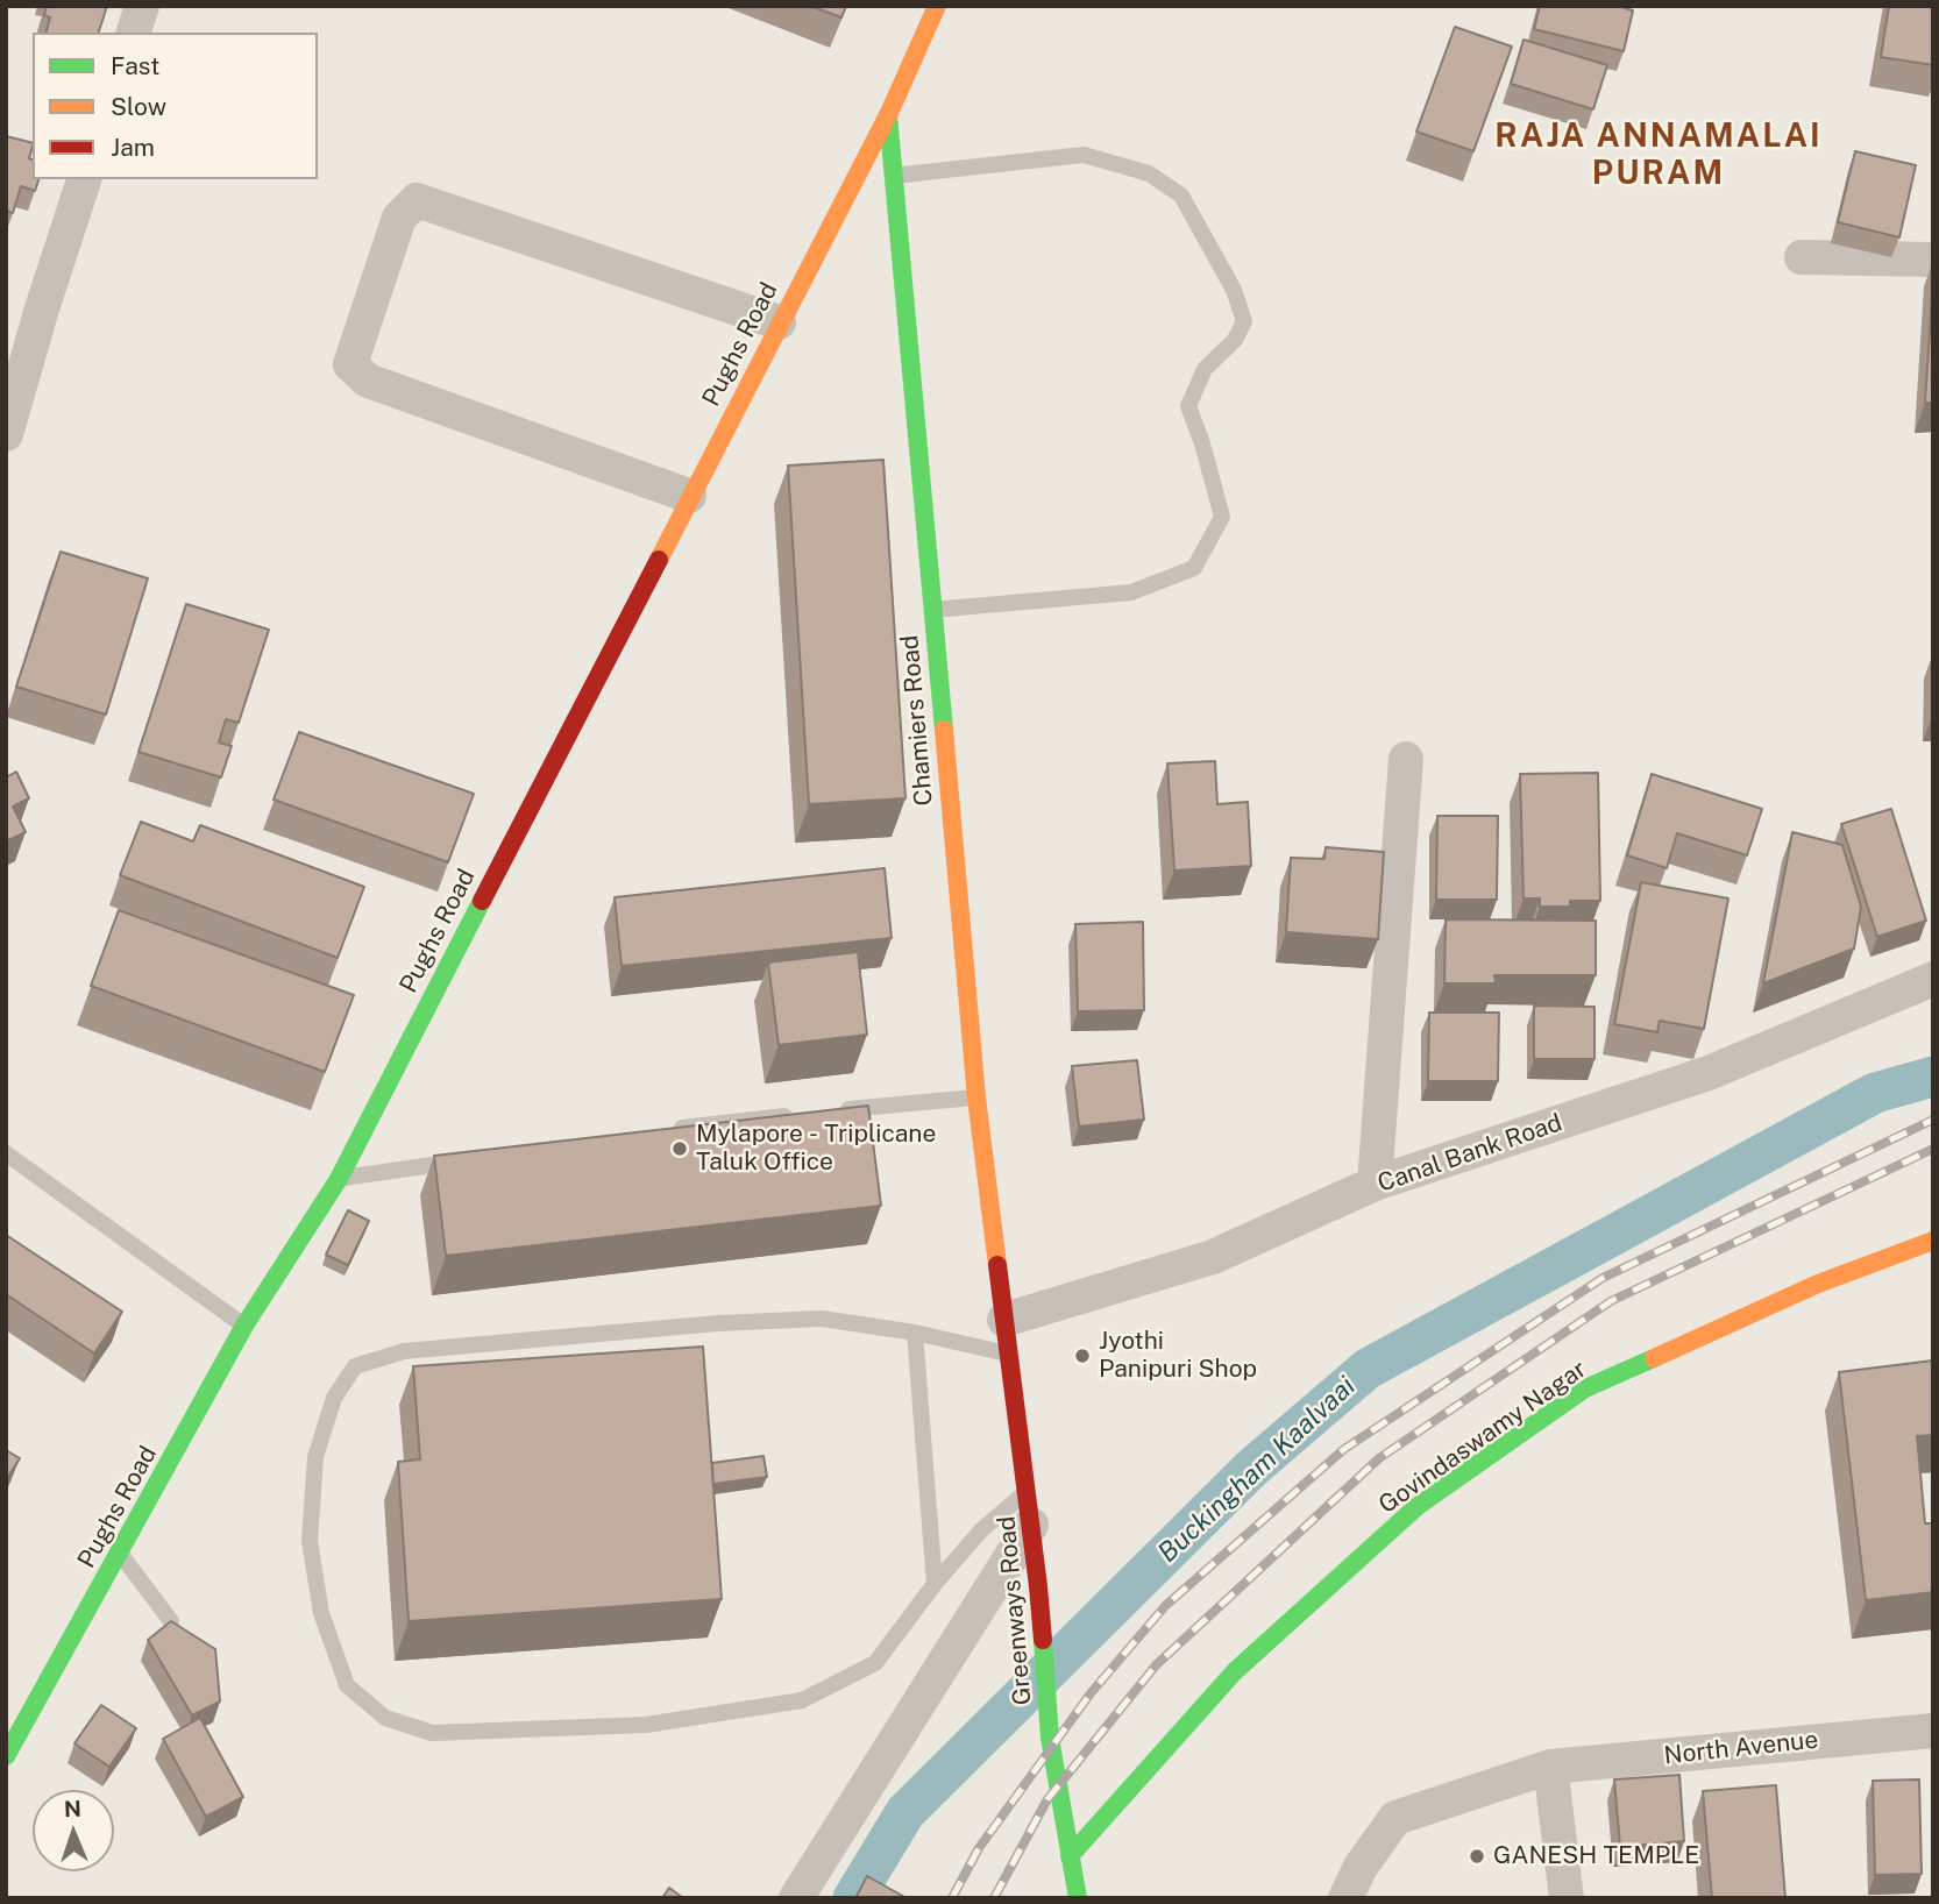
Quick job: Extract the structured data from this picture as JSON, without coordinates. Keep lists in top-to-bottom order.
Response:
{
  "streets": {
    "street": [
      "Pughs Road",
      "Chamiers Road",
      "Canal Bank Road",
      "Govindaswamy Nagar",
      "Greenways Road",
      "North Avenue"
    ]
  },
  "crossings": [
    ["Pughs Road", "Chamiers Road"],
    ["Chamiers Road", "Canal Bank Road"],
    ["Chamiers Road", "Greenways Road"],
    ["Canal Bank Road", "Greenways Road"],
    ["Govindaswamy Nagar", "Greenways Road"]
  ],
  "districts": ["RAJA ANNAMALAI PURAM"],
  "water": ["Buckingham Kaalvaai"],
  "places": ["Mylapore - Triplicane Taluk Office", "Jyothi Panipuri Shop", "GANESH TEMPLE"],
  "legend": ["Fast", "Slow", "Jam"],
  "north": "top"
}
